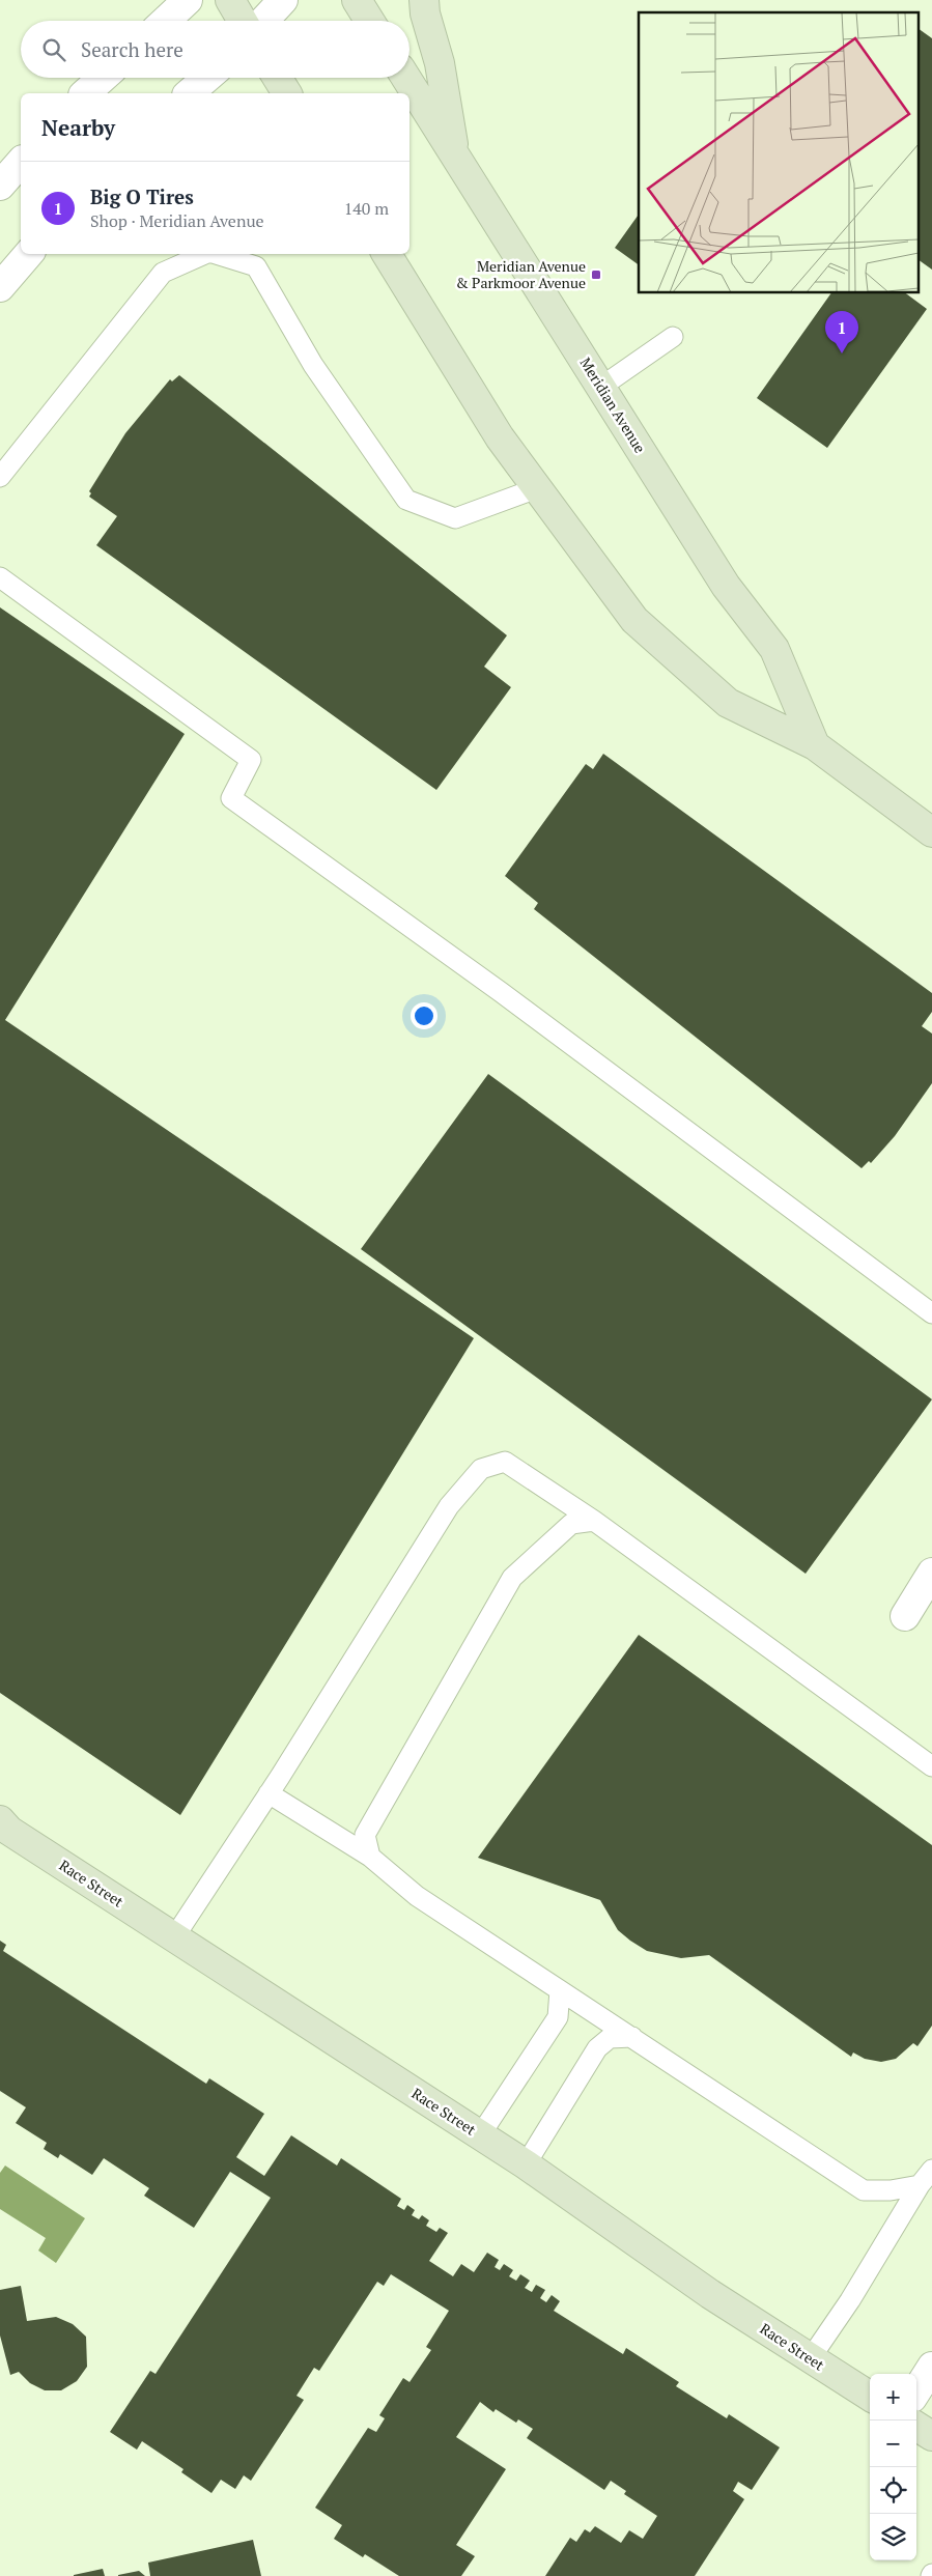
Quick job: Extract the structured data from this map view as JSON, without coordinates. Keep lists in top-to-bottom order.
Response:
{
  "streets": {
    "main road": ["Meridian Avenue", "Race Street"]
  },
  "places": {
    "transit": ["Meridian Avenue & Parkmoor Avenue"]
  },
  "page": {
    "search": "Search here",
    "heading": "Nearby",
    "list": [
      {
        "mark": "1",
        "name": "Big O Tires",
        "note": "Shop · Meridian Avenue",
        "value": "140 m"
      }
    ],
    "pins": "1",
    "map_buttons": ["+", "−"]
  }
}
